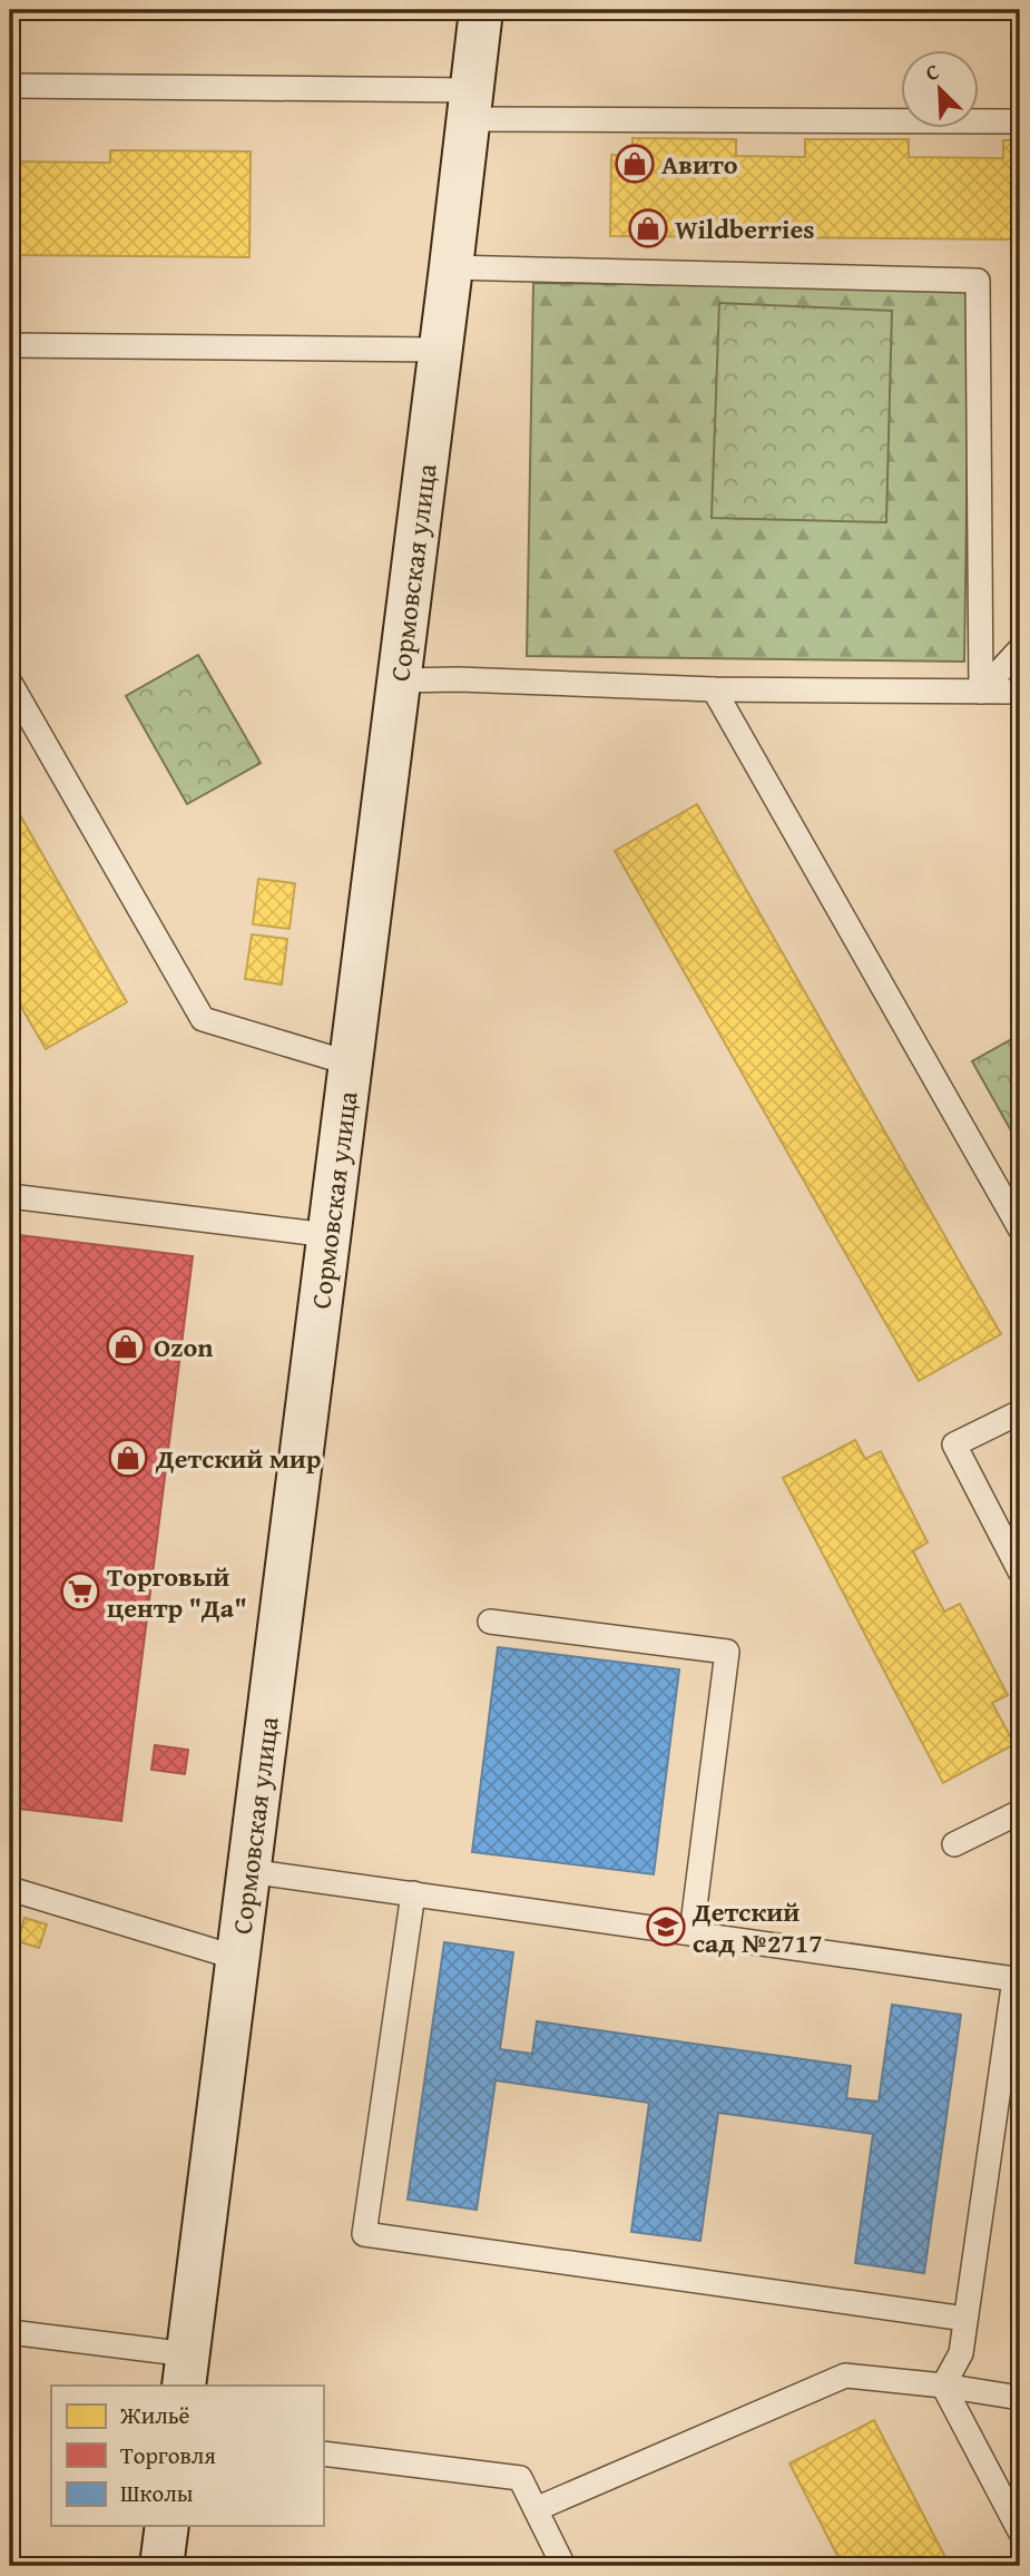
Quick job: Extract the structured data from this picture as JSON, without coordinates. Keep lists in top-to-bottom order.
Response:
{
  "streets": {
    "street": ["Сормовская улица"]
  },
  "places": {
    "shop": [
      "Авито",
      "Wildberries",
      "Ozon",
      "Детский мир"
    ],
    "supermarket": ["Торговый центр \"Да\""],
    "school or university": ["Детский сад №2717"]
  },
  "legend": ["Жильё", "Торговля", "Школы"],
  "north": "top left"
}
